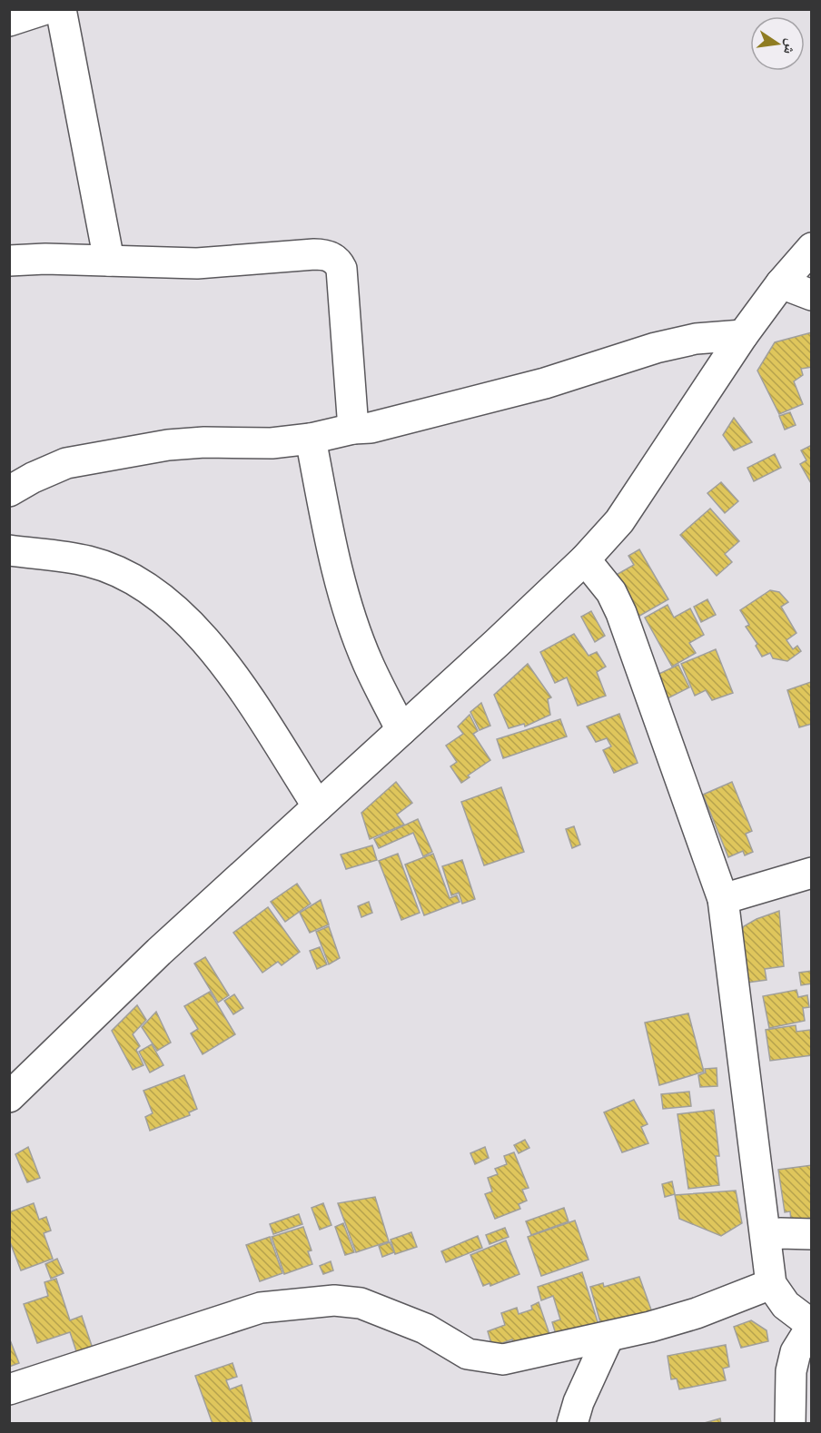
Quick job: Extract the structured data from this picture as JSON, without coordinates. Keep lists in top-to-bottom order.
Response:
{
  "north": "right"
}
